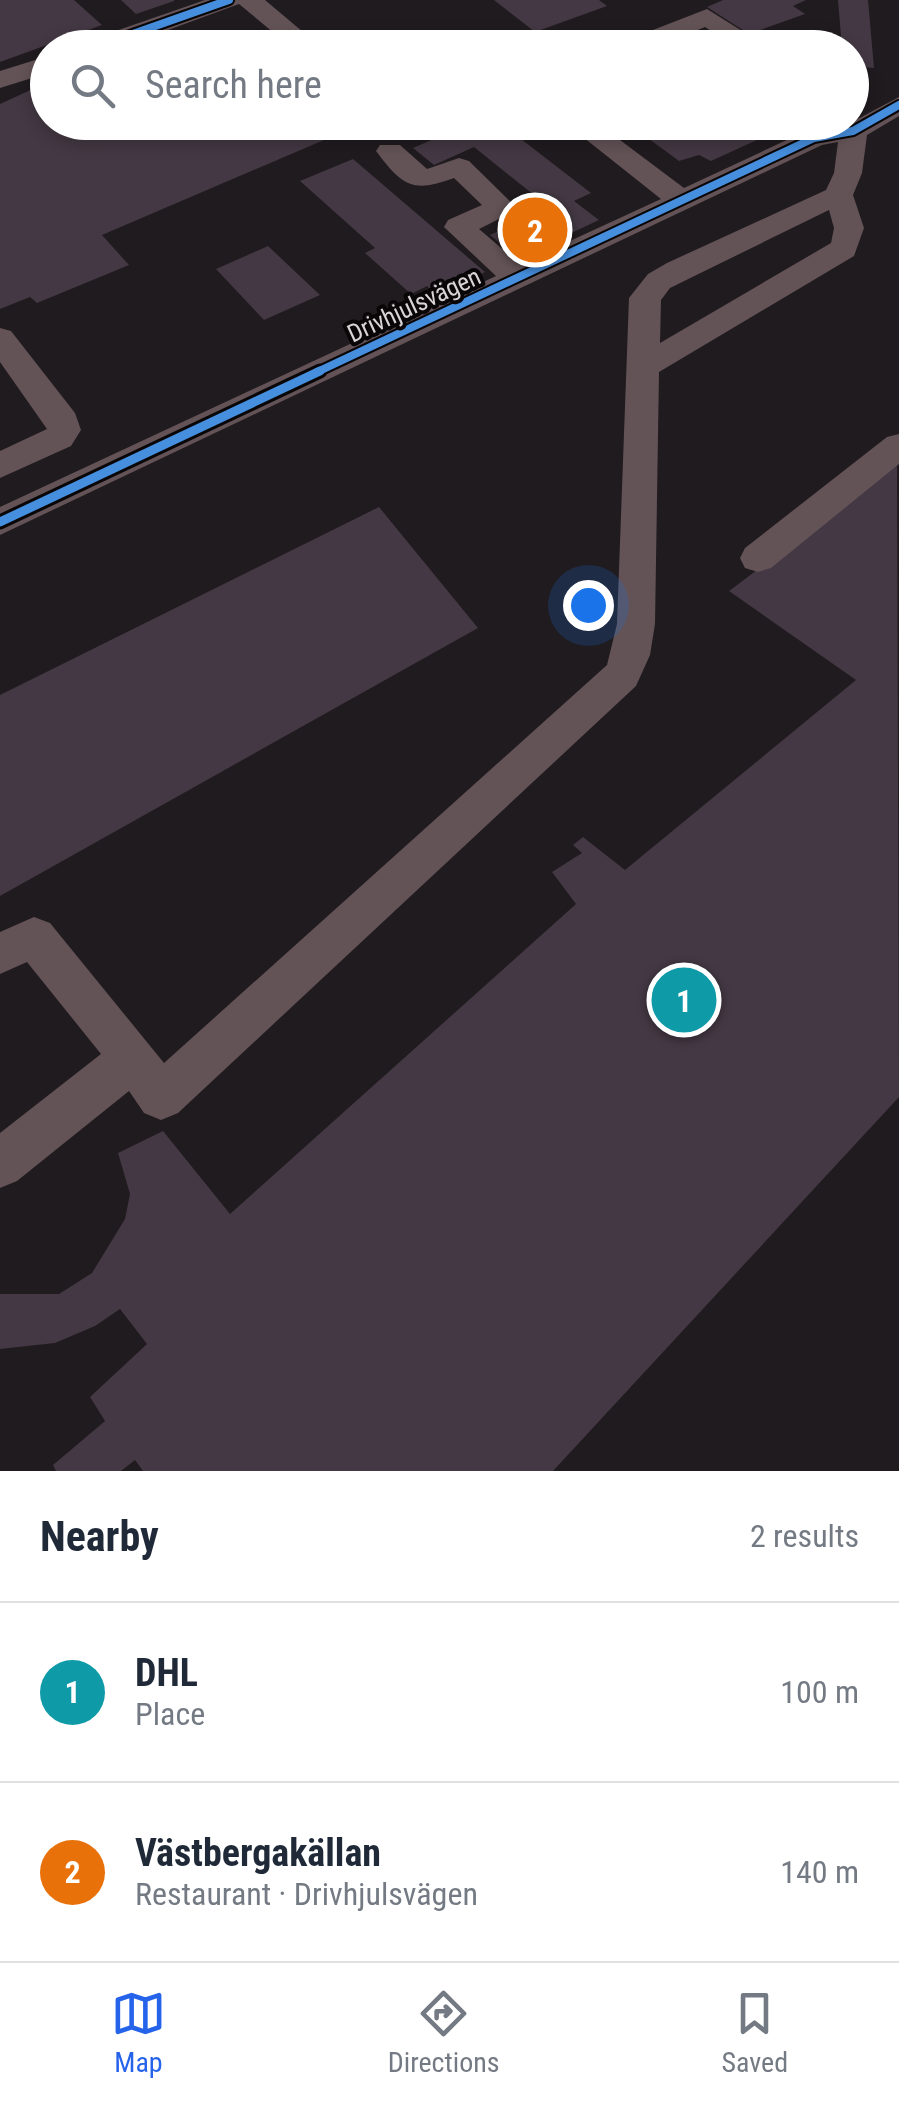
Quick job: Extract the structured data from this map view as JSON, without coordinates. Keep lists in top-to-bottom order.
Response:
{
  "streets": {
    "street": ["Drivhjulsvägen"]
  },
  "page": {
    "search": "Search here",
    "pins": ["2", "1"],
    "heading": ["Nearby", "2 results"],
    "list": [
      {
        "mark": "1",
        "name": "DHL",
        "note": "Place",
        "value": "100 m"
      },
      {
        "mark": "2",
        "name": "Västbergakällan",
        "note": "Restaurant · Drivhjulsvägen",
        "value": "140 m"
      }
    ],
    "nav": ["Map", "Directions", "Saved"]
  }
}
